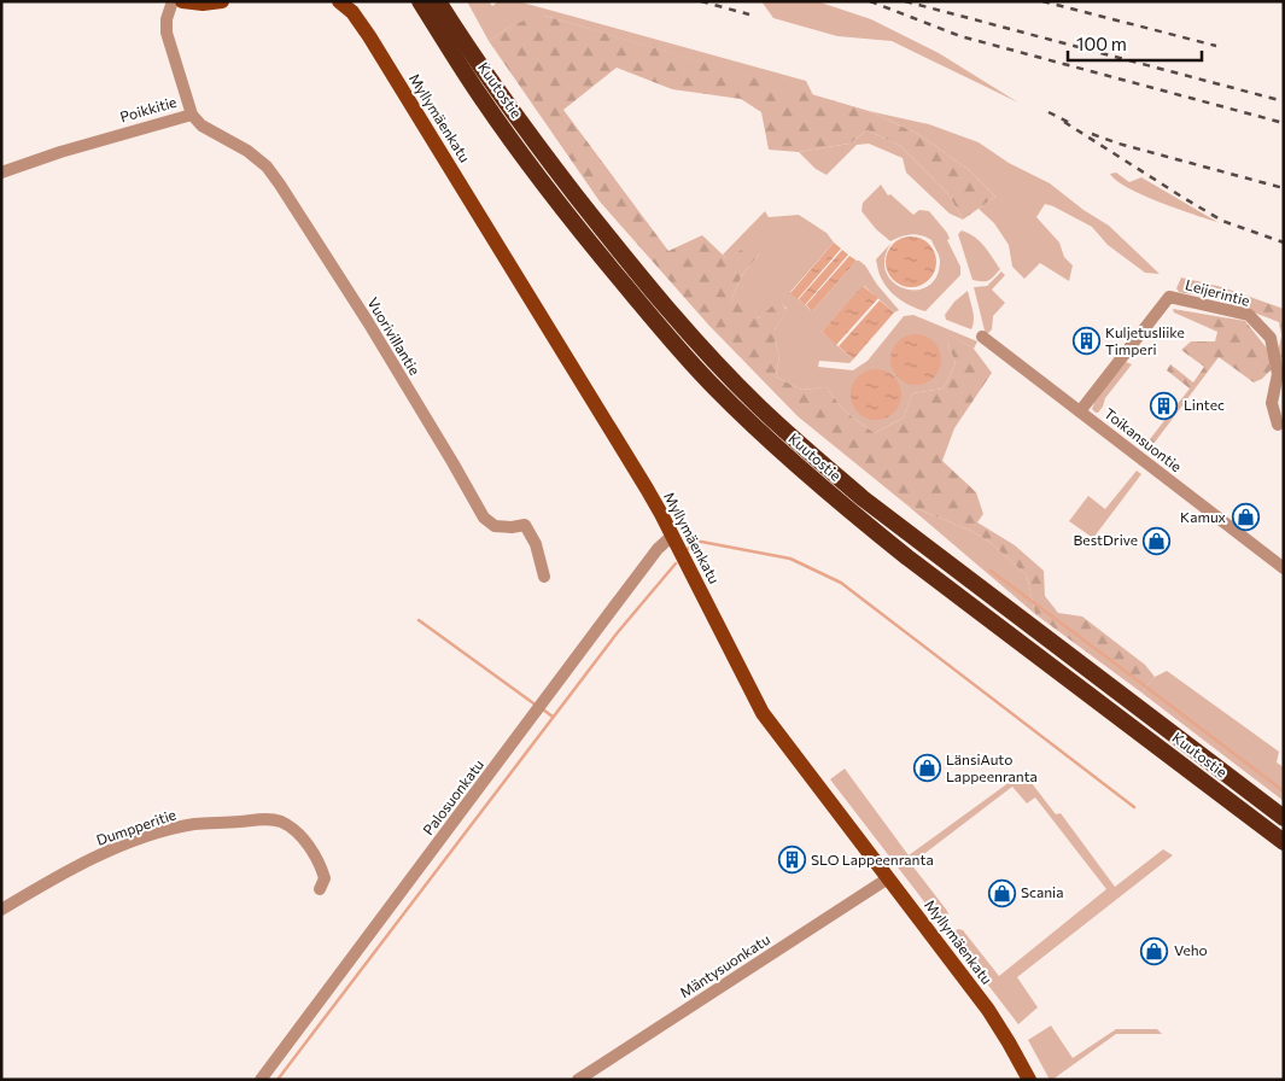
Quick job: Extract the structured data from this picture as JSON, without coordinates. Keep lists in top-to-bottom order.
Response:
{
  "streets": {
    "highway": ["Kuutostie"],
    "main road": ["Myllymäenkatu"],
    "street": [
      "Poikkitie",
      "Leijerintie",
      "Vuorivillantie",
      "Toikansuontie",
      "Palosuonkatu",
      "Dumpperitie",
      "Mäntysuonkatu"
    ]
  },
  "crossings": [
    ["Poikkitie", "Vuorivillantie"],
    ["Myllymäenkatu", "Palosuonkatu"],
    ["Myllymäenkatu", "Mäntysuonkatu"],
    ["Leijerintie", "Toikansuontie"]
  ],
  "places": {
    "building": ["Kuljetusliike Timperi", "Lintec", "SLO Lappeenranta"],
    "shop": [
      "Kamux",
      "BestDrive",
      "LänsiAuto Lappeenranta",
      "Scania",
      "Veho"
    ]
  },
  "scale_bar": "100 m"
}
